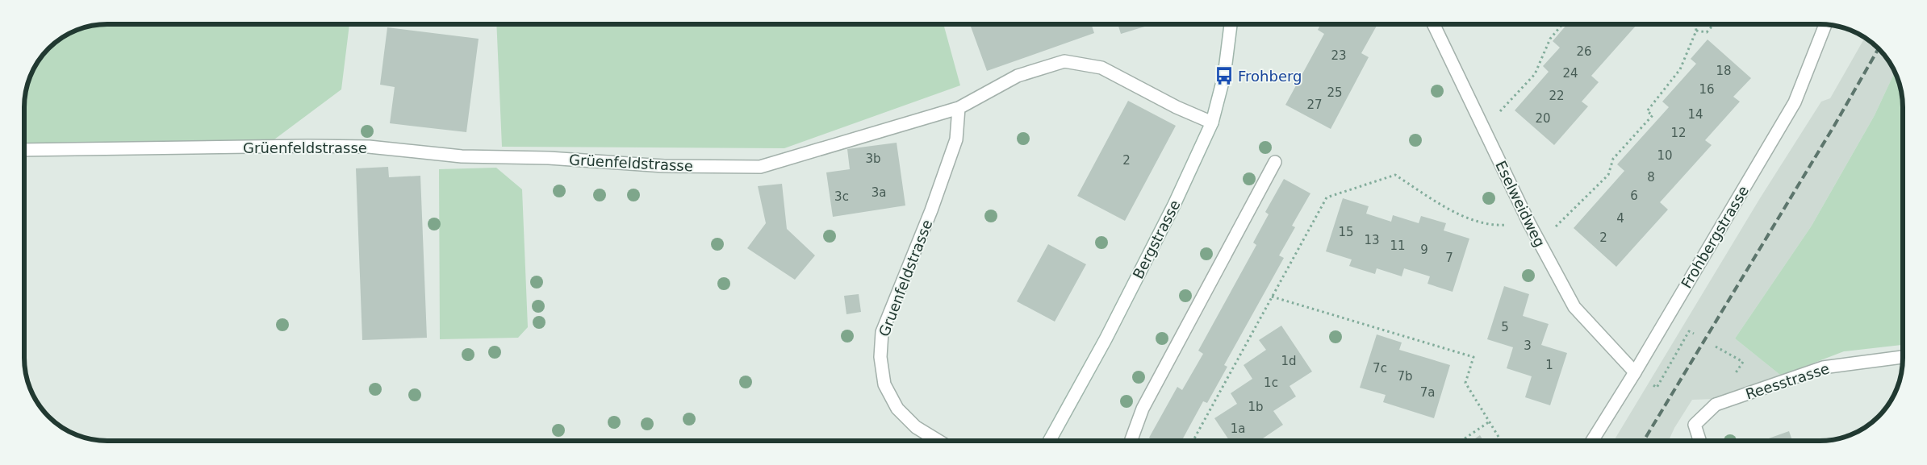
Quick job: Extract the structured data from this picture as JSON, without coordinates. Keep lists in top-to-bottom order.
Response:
{
  "streets": {
    "street": [
      "Grüenfeldstrasse",
      "Eselweidweg",
      "Frohbergstrasse",
      "Bergstrasse",
      "Gruenfeldstrasse",
      "Reesstrasse"
    ]
  },
  "crossings": [
    ["Grüenfeldstrasse", "Bergstrasse"],
    ["Grüenfeldstrasse", "Gruenfeldstrasse"],
    ["Eselweidweg", "Frohbergstrasse"]
  ],
  "places": {
    "bus stop": ["Frohberg"]
  },
  "house_numbers": [
    "26",
    "23",
    "18",
    "24",
    "16",
    "25",
    "22",
    "27",
    "14",
    "20",
    "12",
    "10",
    "3b",
    "2",
    "8",
    "3a",
    "6",
    "3c",
    "4",
    "15",
    "2",
    "13",
    "11",
    "9",
    "7",
    "5",
    "3",
    "1d",
    "1",
    "7c",
    "7b",
    "1c",
    "7a",
    "1b",
    "1a"
  ]
}
